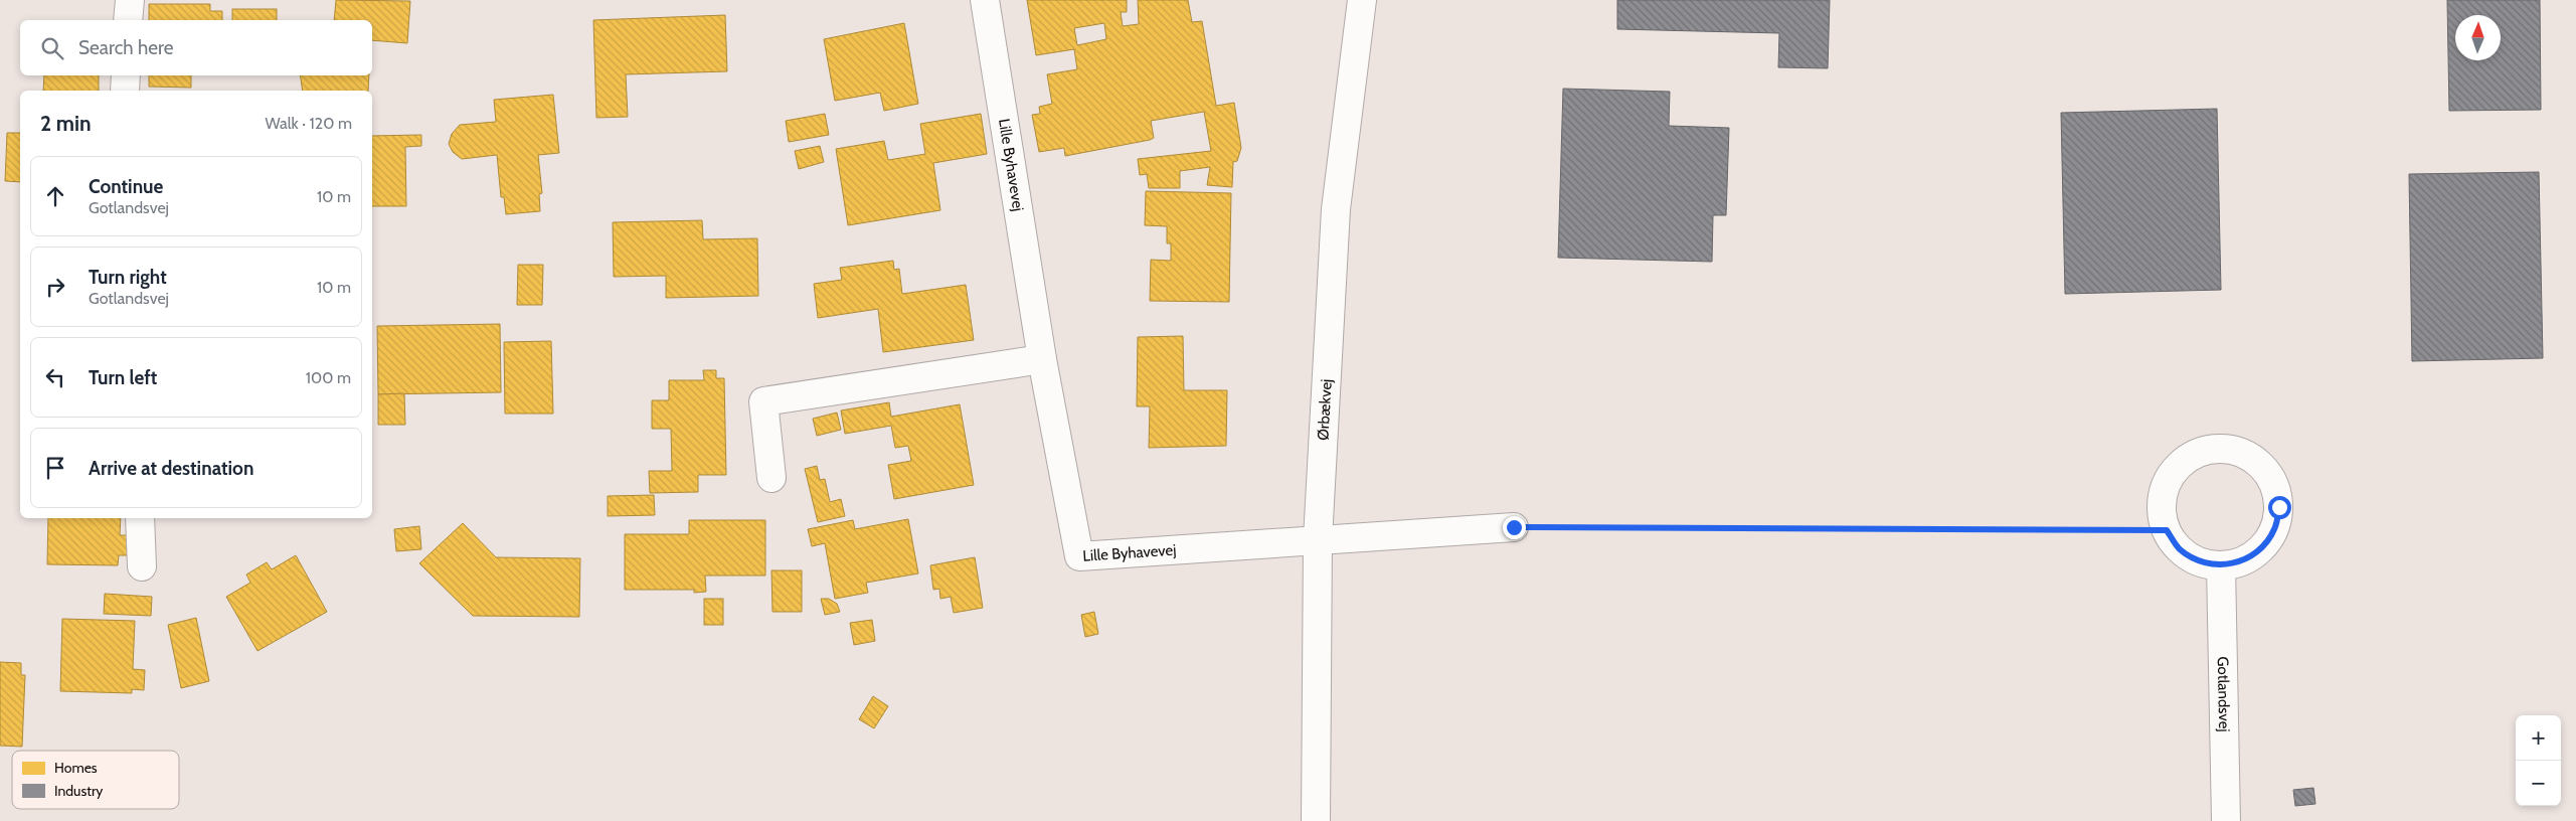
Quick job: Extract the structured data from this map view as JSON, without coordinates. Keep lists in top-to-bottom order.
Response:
{
  "streets": {
    "street": ["Lille Byhavevej", "Ørbækvej", "Gotlandsvej"]
  },
  "crossings": [
    ["Lille Byhavevej", "Ørbækvej"]
  ],
  "legend": ["Homes", "Industry"],
  "north": "top",
  "page": {
    "search": "Search here",
    "heading": ["2 min", "Walk · 120 m"],
    "list": [
      ["Continue", "Gotlandsvej", "10 m"],
      ["Turn right", "Gotlandsvej", "10 m"],
      ["Turn left", "100 m"],
      "Arrive at destination"
    ],
    "map_buttons": ["+", "−"]
  }
}
